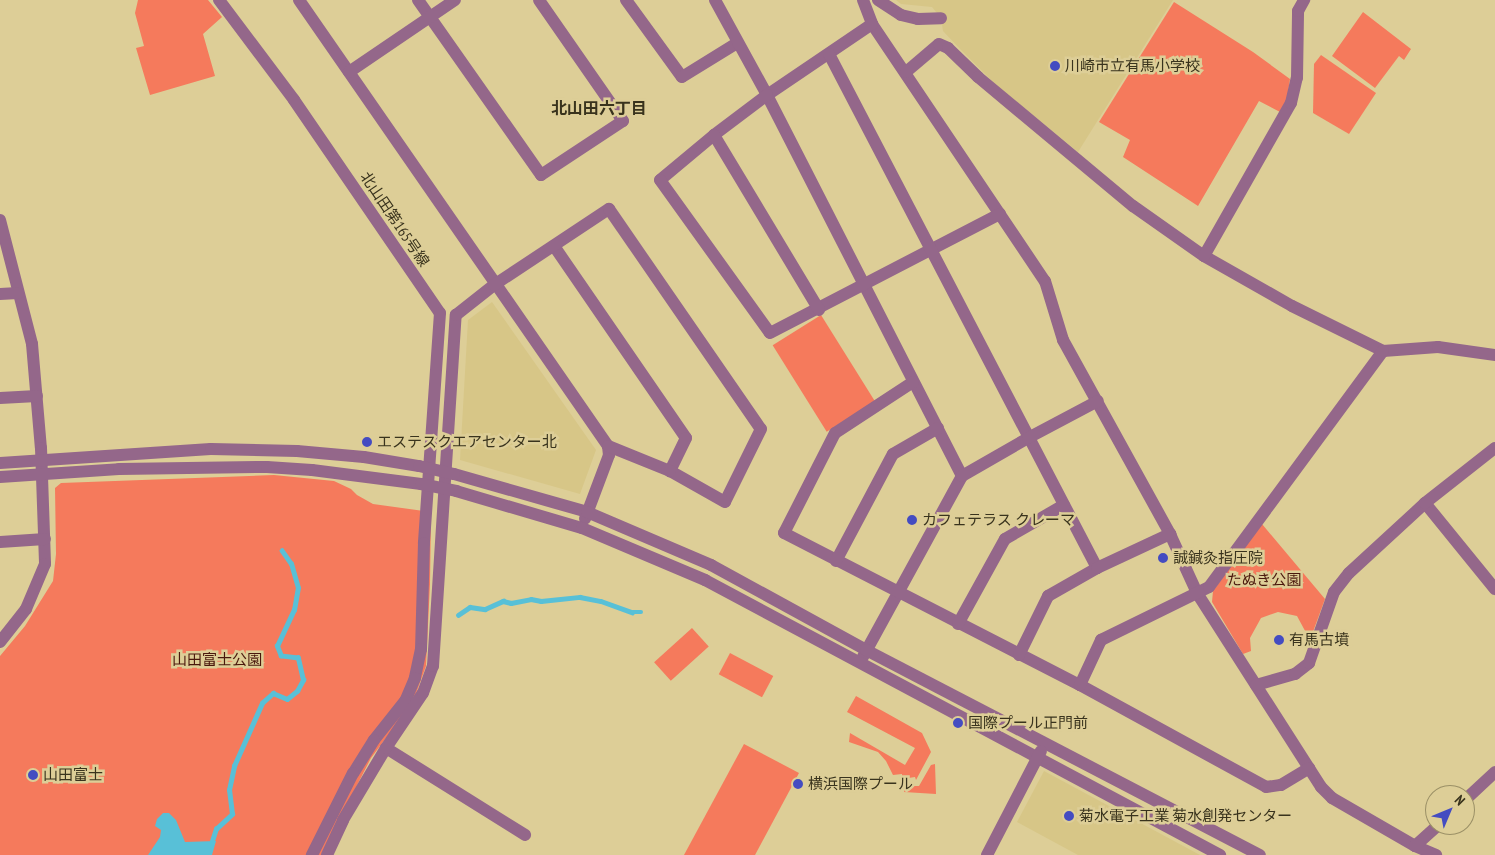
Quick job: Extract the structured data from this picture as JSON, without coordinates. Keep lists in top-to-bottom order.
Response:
{
  "streets": {
    "street": ["北山田第165号線"]
  },
  "districts": ["北山田六丁目"],
  "parks": ["たぬき公園", "山田富士公園"],
  "places": [
    "川崎市立有馬小学校",
    "エステスクエアセンター北",
    "カフェテラス クレーマ",
    "誠鍼灸指圧院",
    "有馬古墳",
    "国際プール正門前",
    "山田富士",
    "横浜国際プール",
    "菊水電子工業 菊水創発センター"
  ],
  "north": "top right"
}
